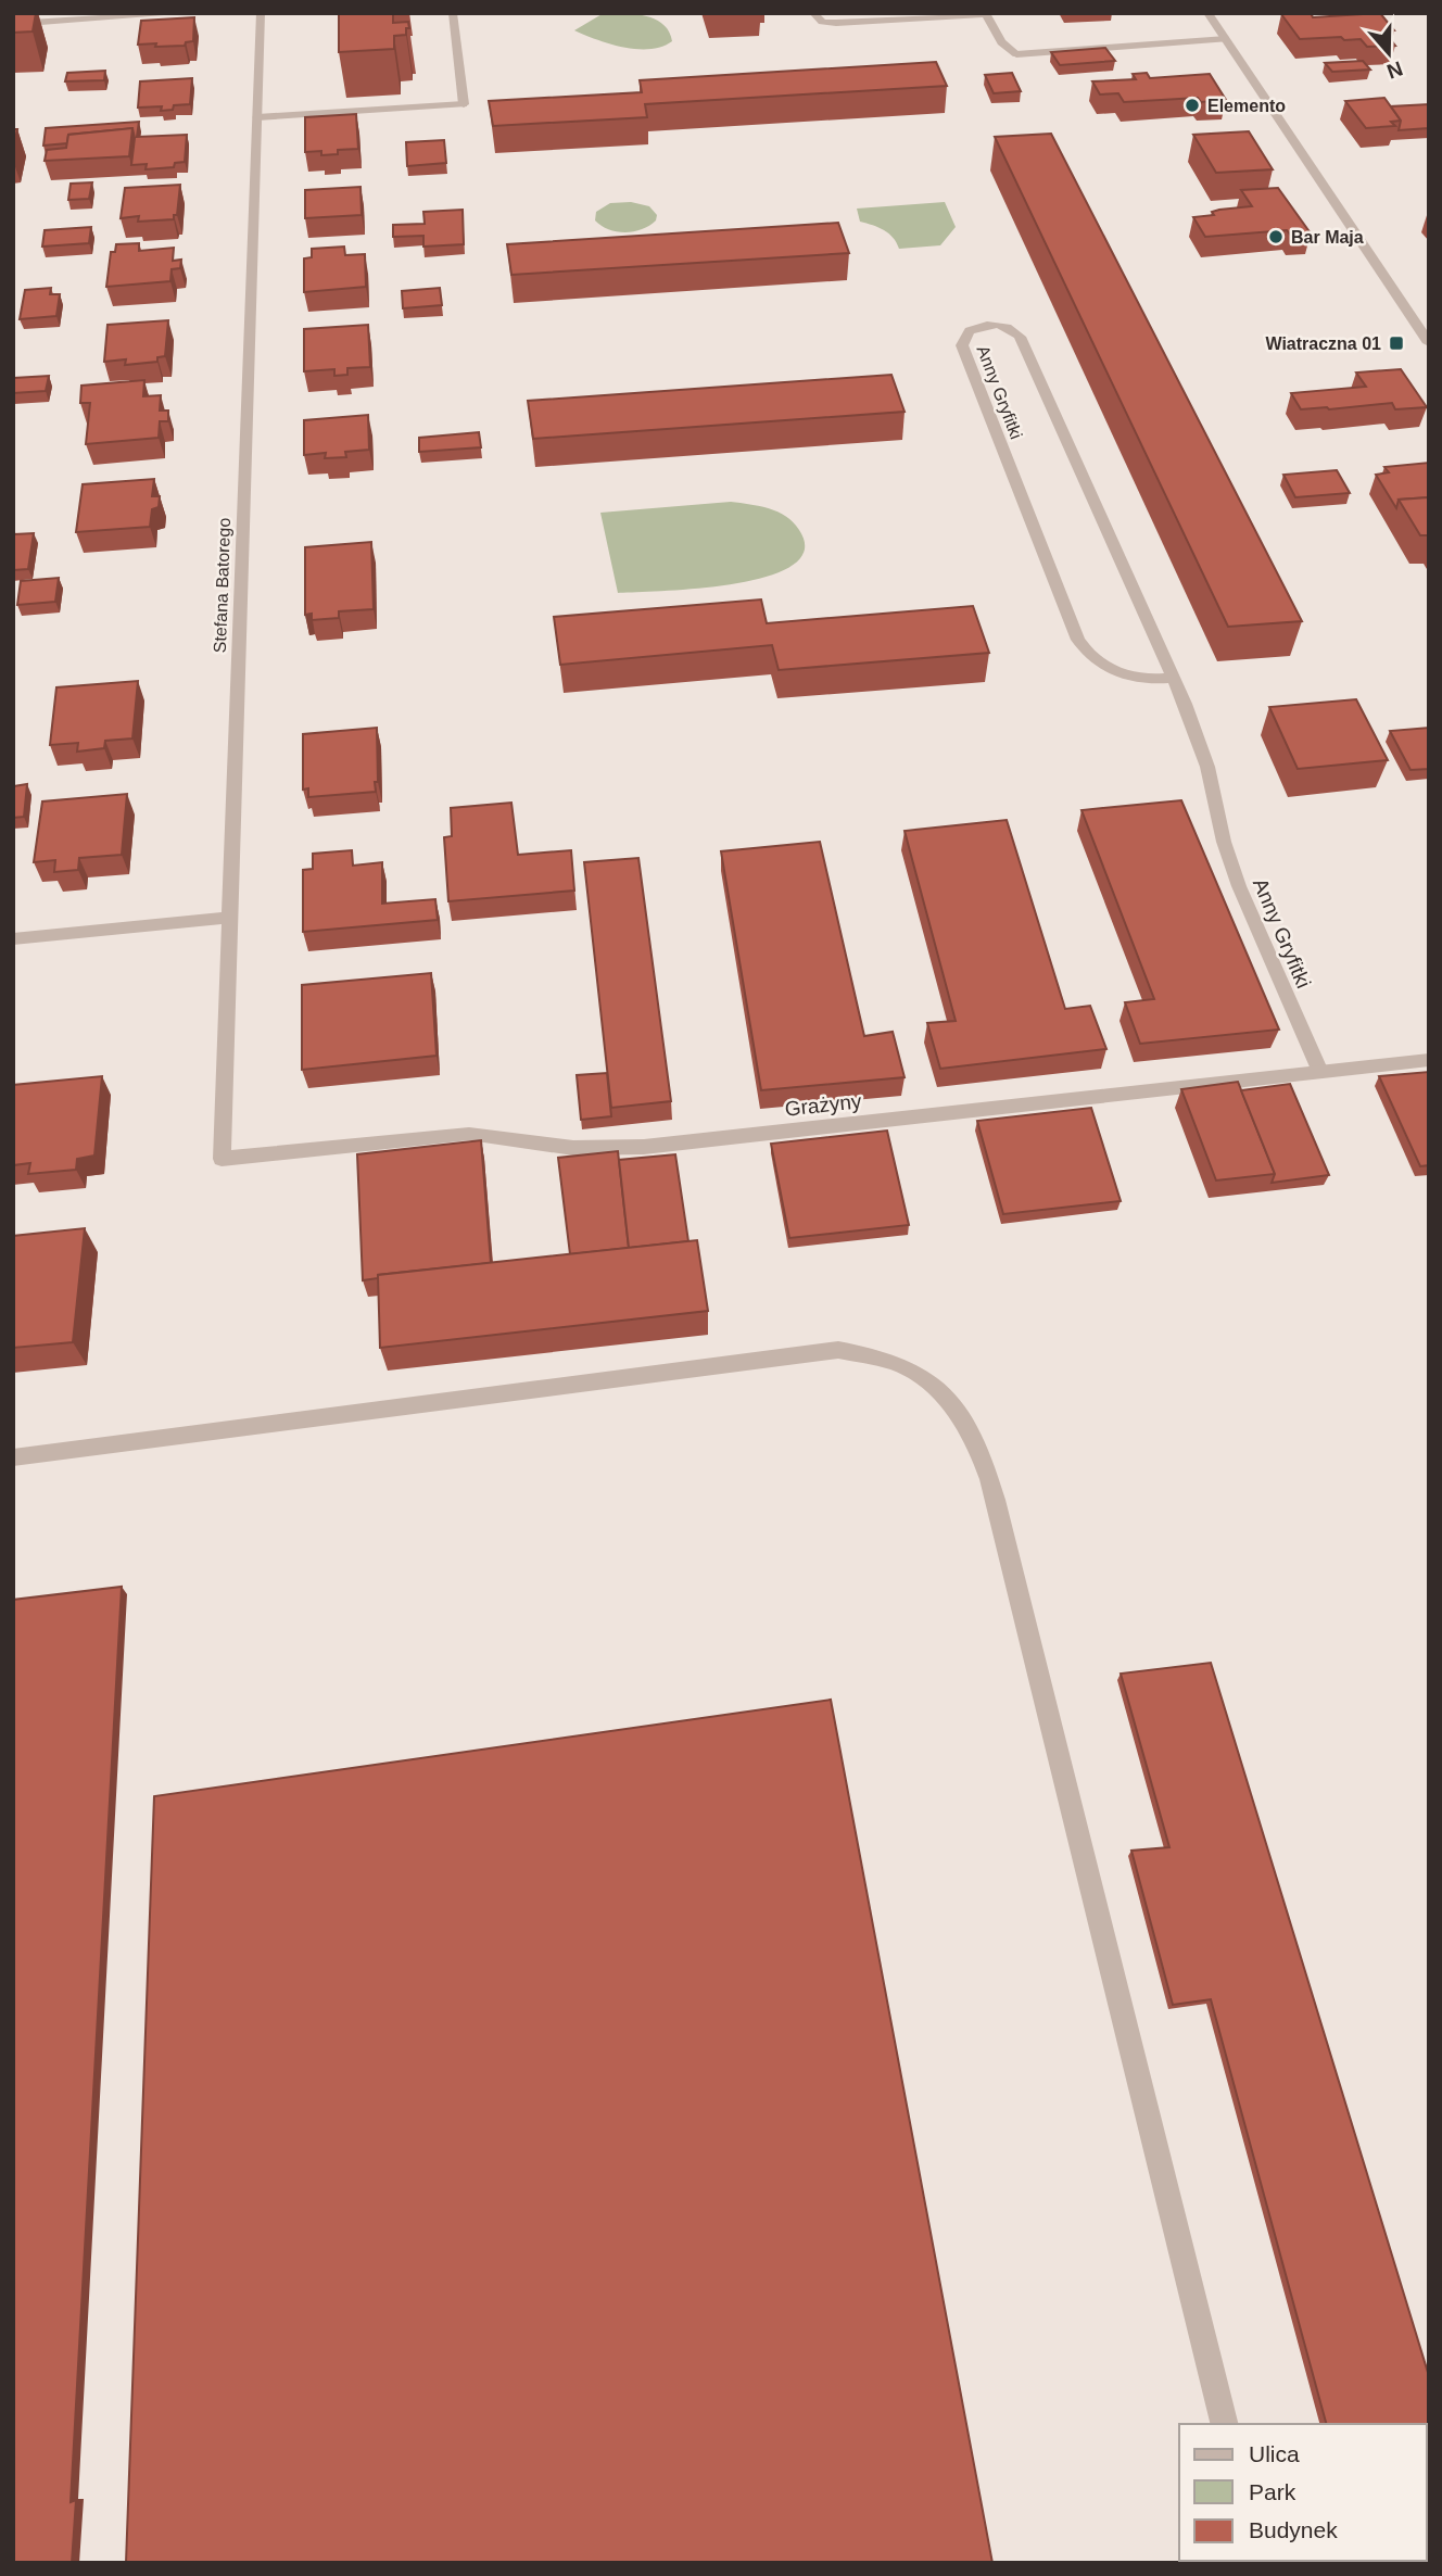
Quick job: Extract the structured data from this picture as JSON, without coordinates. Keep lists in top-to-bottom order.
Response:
{
  "streets": {
    "street": ["Anny Gryfitki", "Stefana Batorego", "Grażyny"]
  },
  "crossings": [
    ["Anny Gryfitki", "Grażyny"],
    ["Stefana Batorego", "Grażyny"]
  ],
  "places": {
    "other": ["Elemento", "Bar Maja"],
    "transit": ["Wiatraczna 01"]
  },
  "legend": ["Ulica", "Park", "Budynek"],
  "north": "bottom"
}
